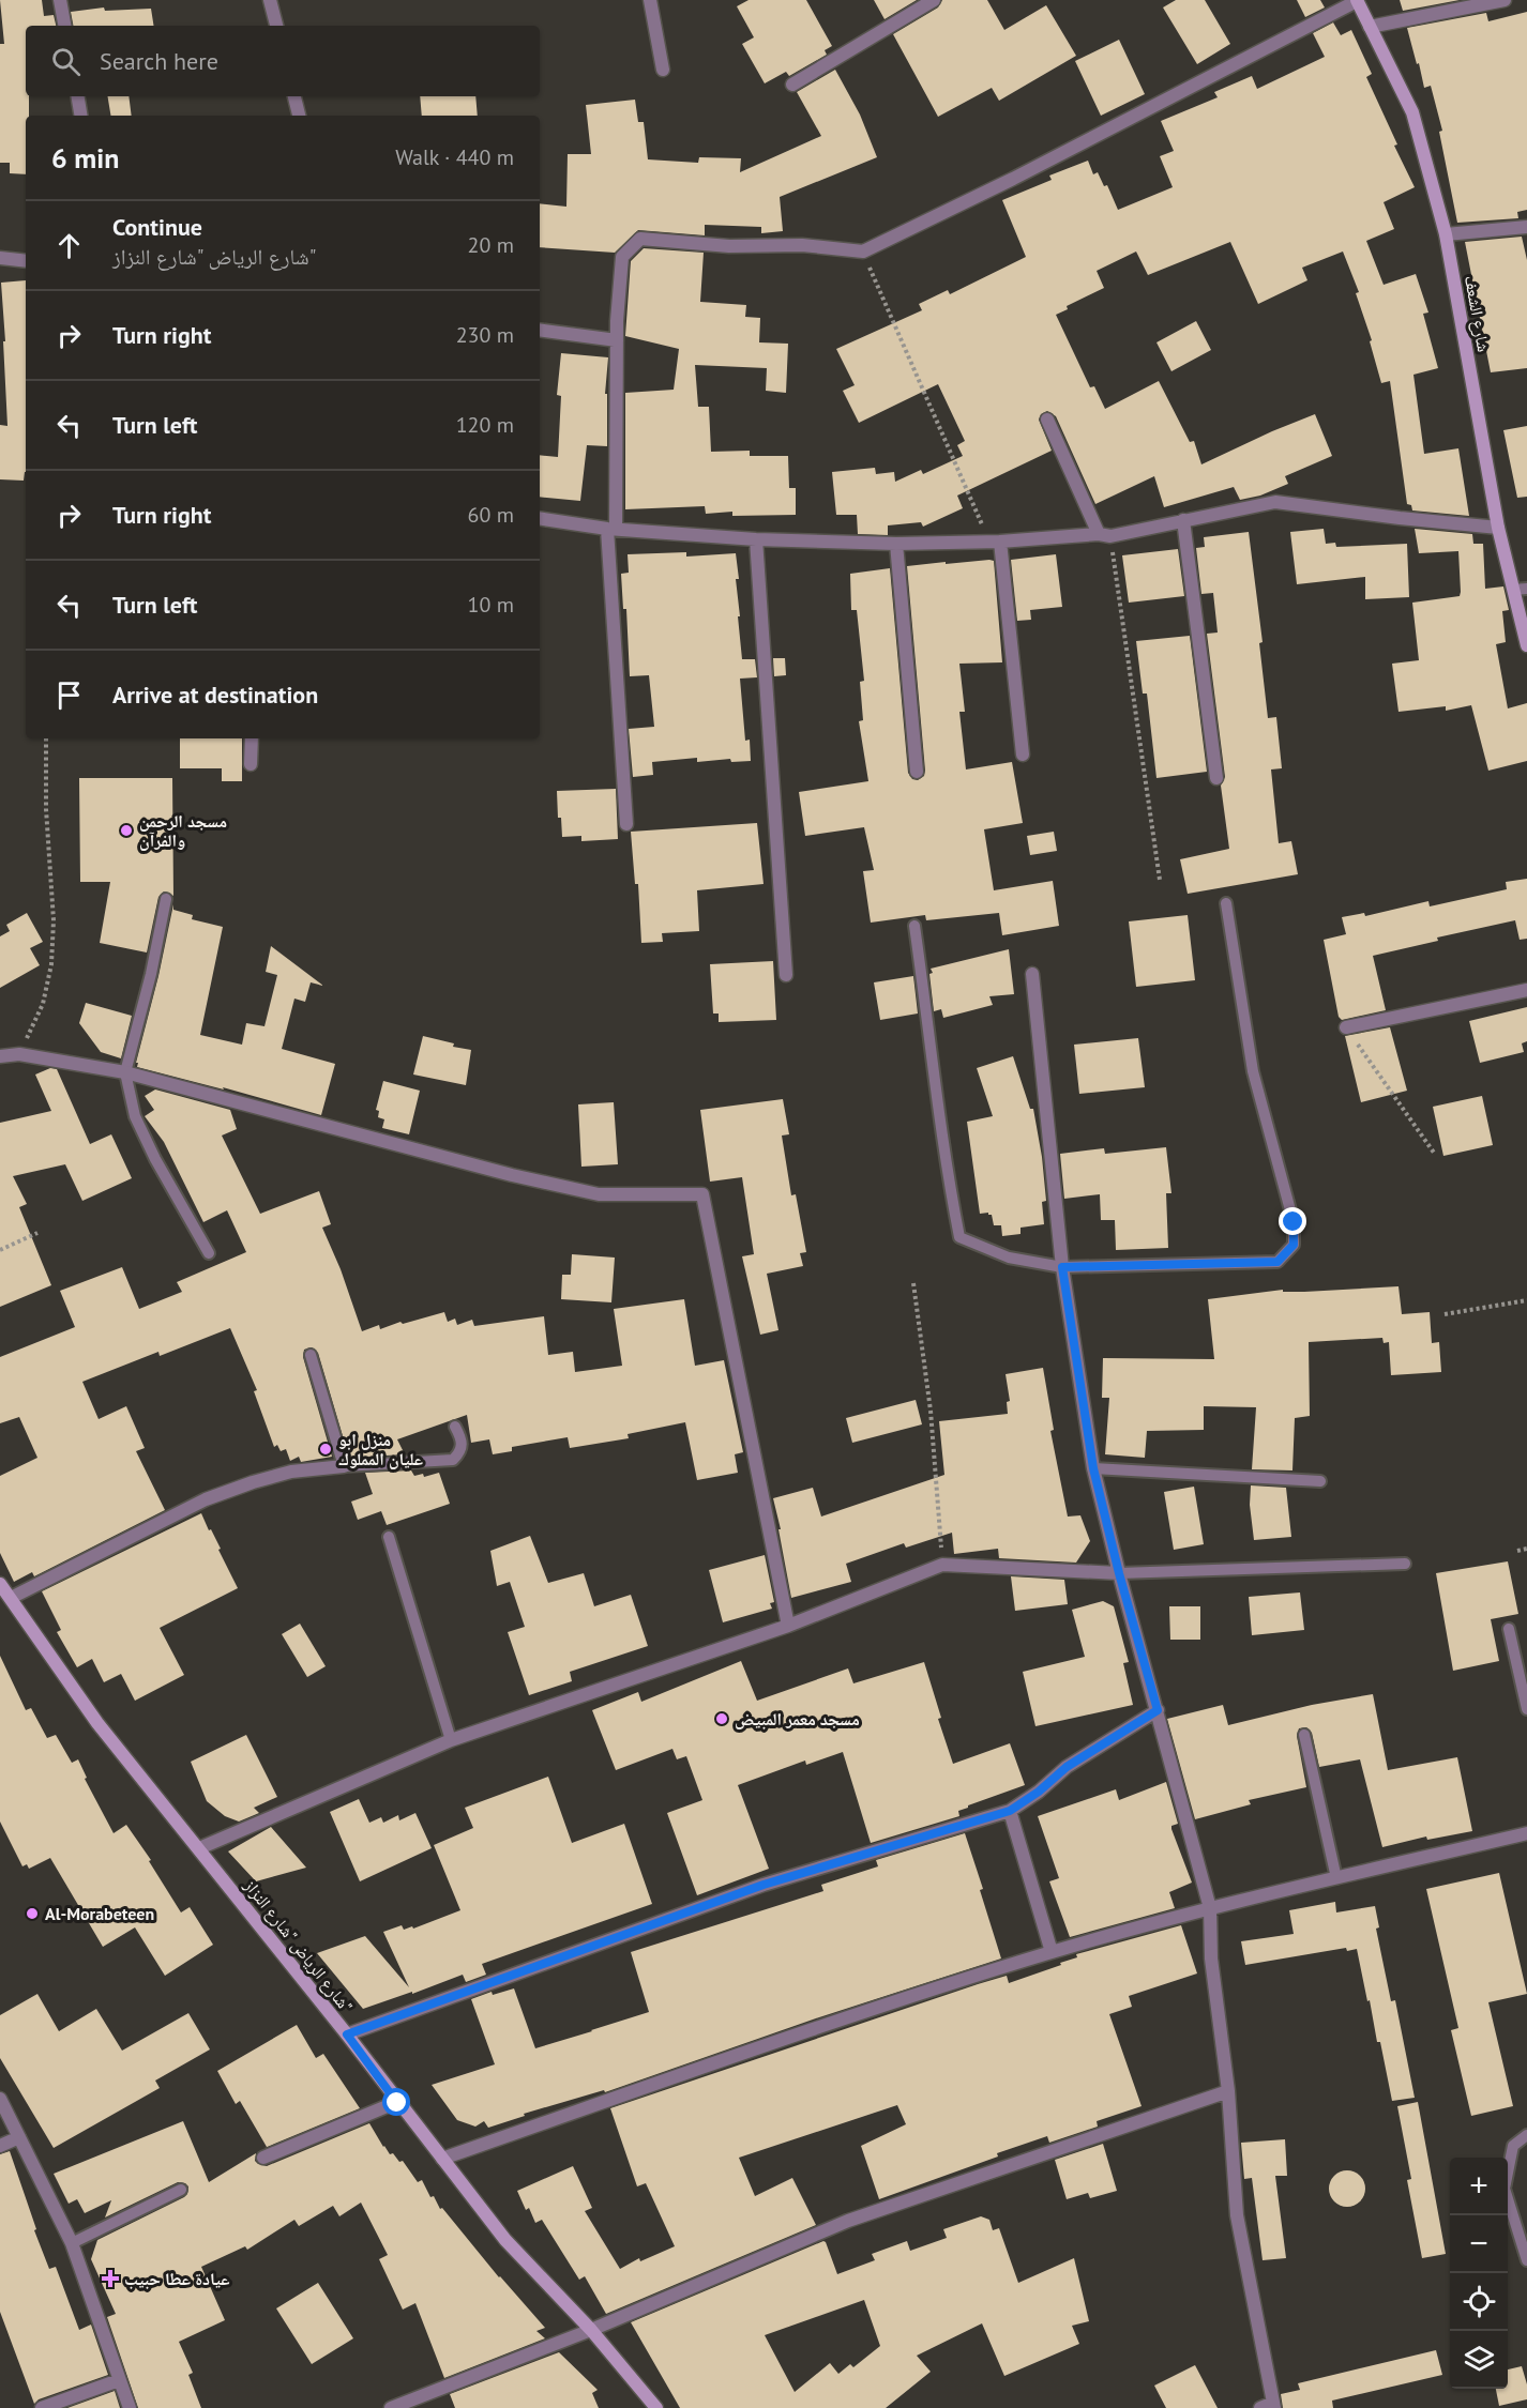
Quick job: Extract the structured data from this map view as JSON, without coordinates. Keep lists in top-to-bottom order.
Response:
{
  "streets": {
    "street": ["شارع الشعف", "شارع الرياض \"شارع النزاز\""]
  },
  "places": {
    "other": [
      "مسجد الرحمن والفرآن",
      "منزل ابو عليان المملوك",
      "مسجد معمر المبيض",
      "Al-Morabeteen"
    ],
    "health": ["عيادة عطا حبيب"]
  },
  "page": {
    "search": "Search here",
    "heading": ["6 min", "Walk · 440 m"],
    "list": [
      ["Continue", "شارع الرياض \"شارع النزاز\"", "20 m"],
      ["Turn right", "230 m"],
      ["Turn left", "120 m"],
      ["Turn right", "60 m"],
      ["Turn left", "10 m"],
      "Arrive at destination"
    ],
    "map_buttons": ["+", "−"]
  }
}
